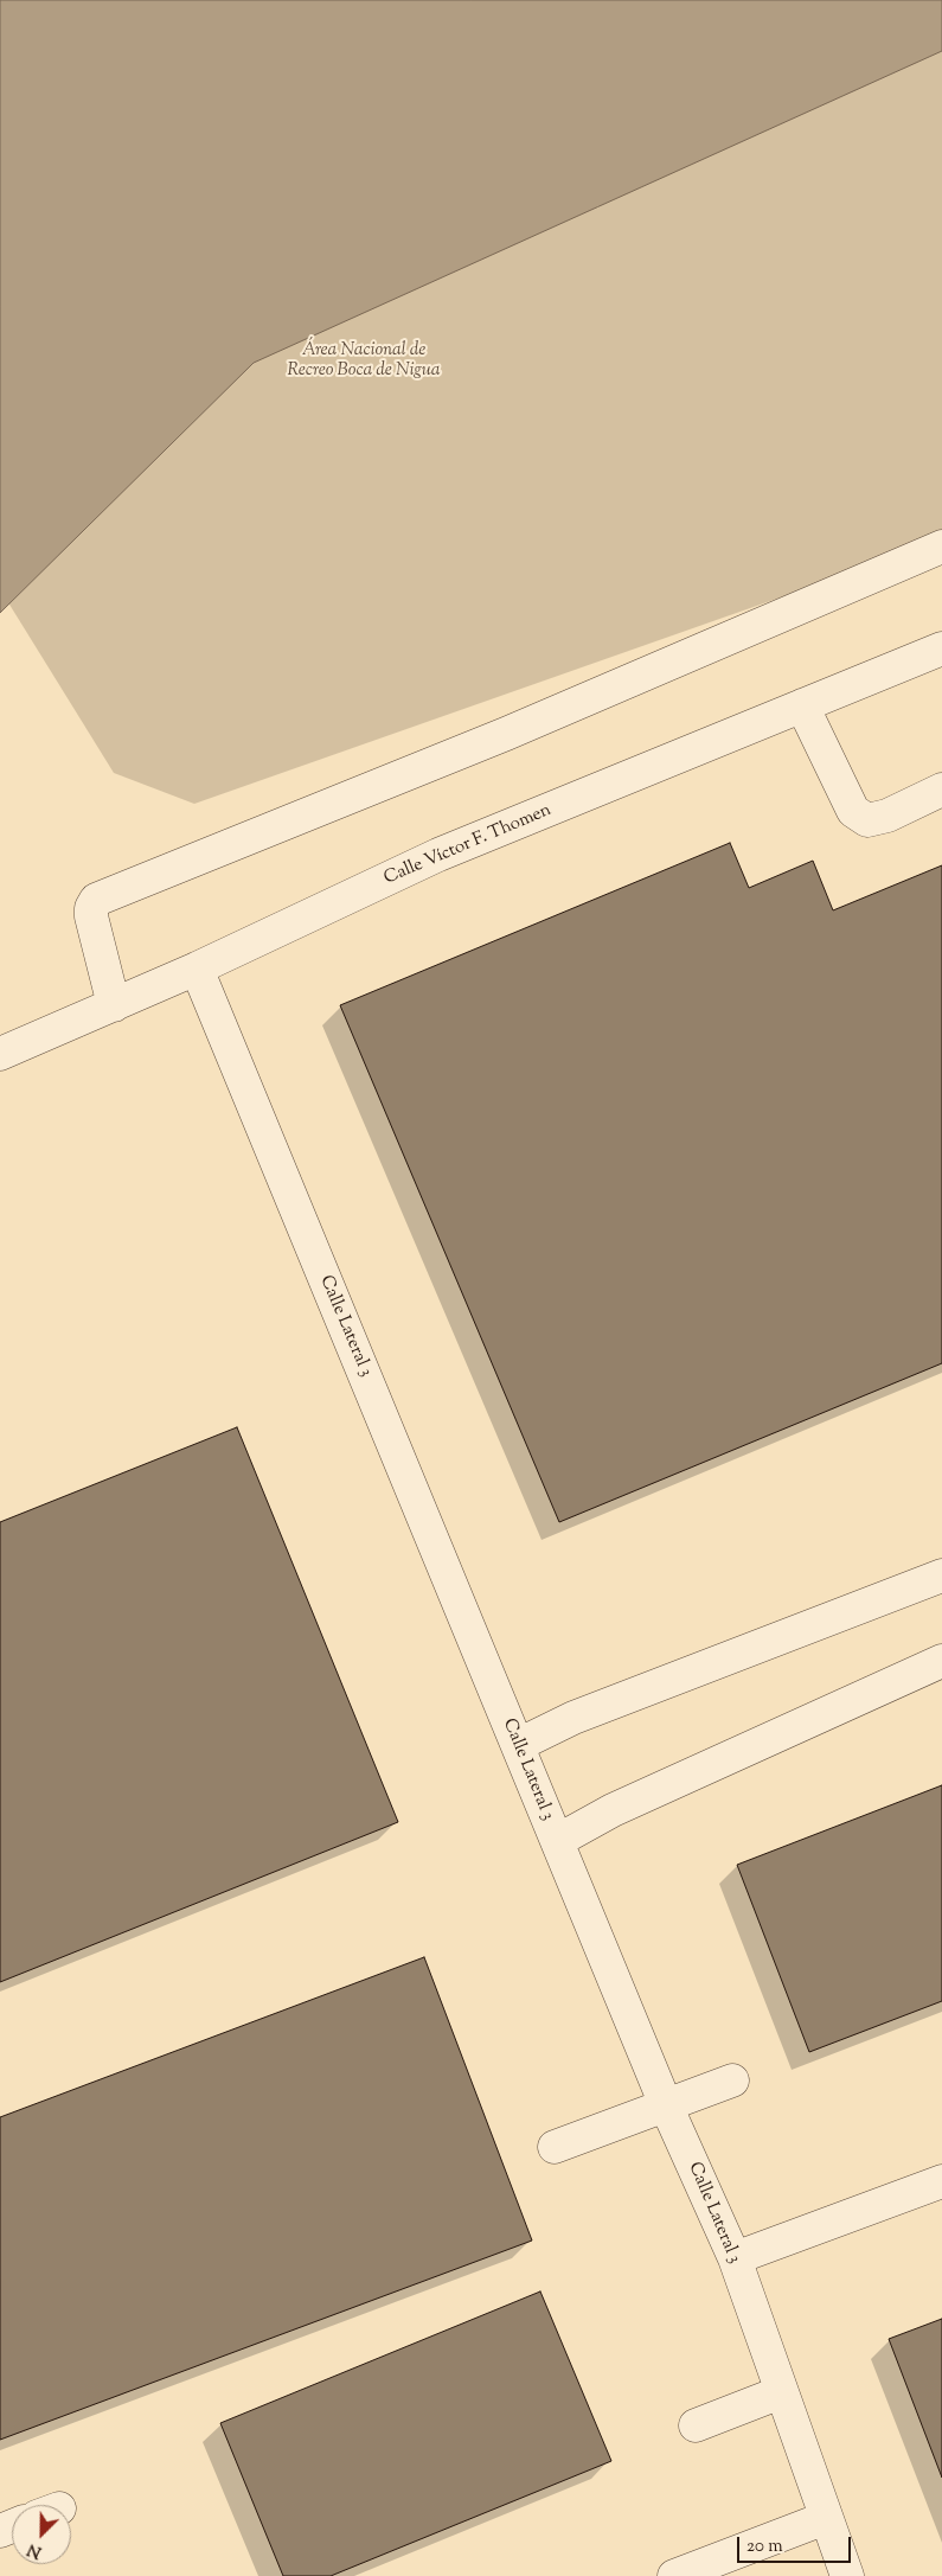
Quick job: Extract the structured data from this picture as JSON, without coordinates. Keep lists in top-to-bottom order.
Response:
{
  "streets": {
    "street": ["Calle Víctor F. Thomen", "Calle Lateral 3"]
  },
  "crossings": [
    ["Calle Víctor F. Thomen", "Calle Lateral 3"]
  ],
  "parks": ["Área Nacional de Recreo Boca de Nigua"],
  "scale_bar": "20 m",
  "north": "bottom left"
}
